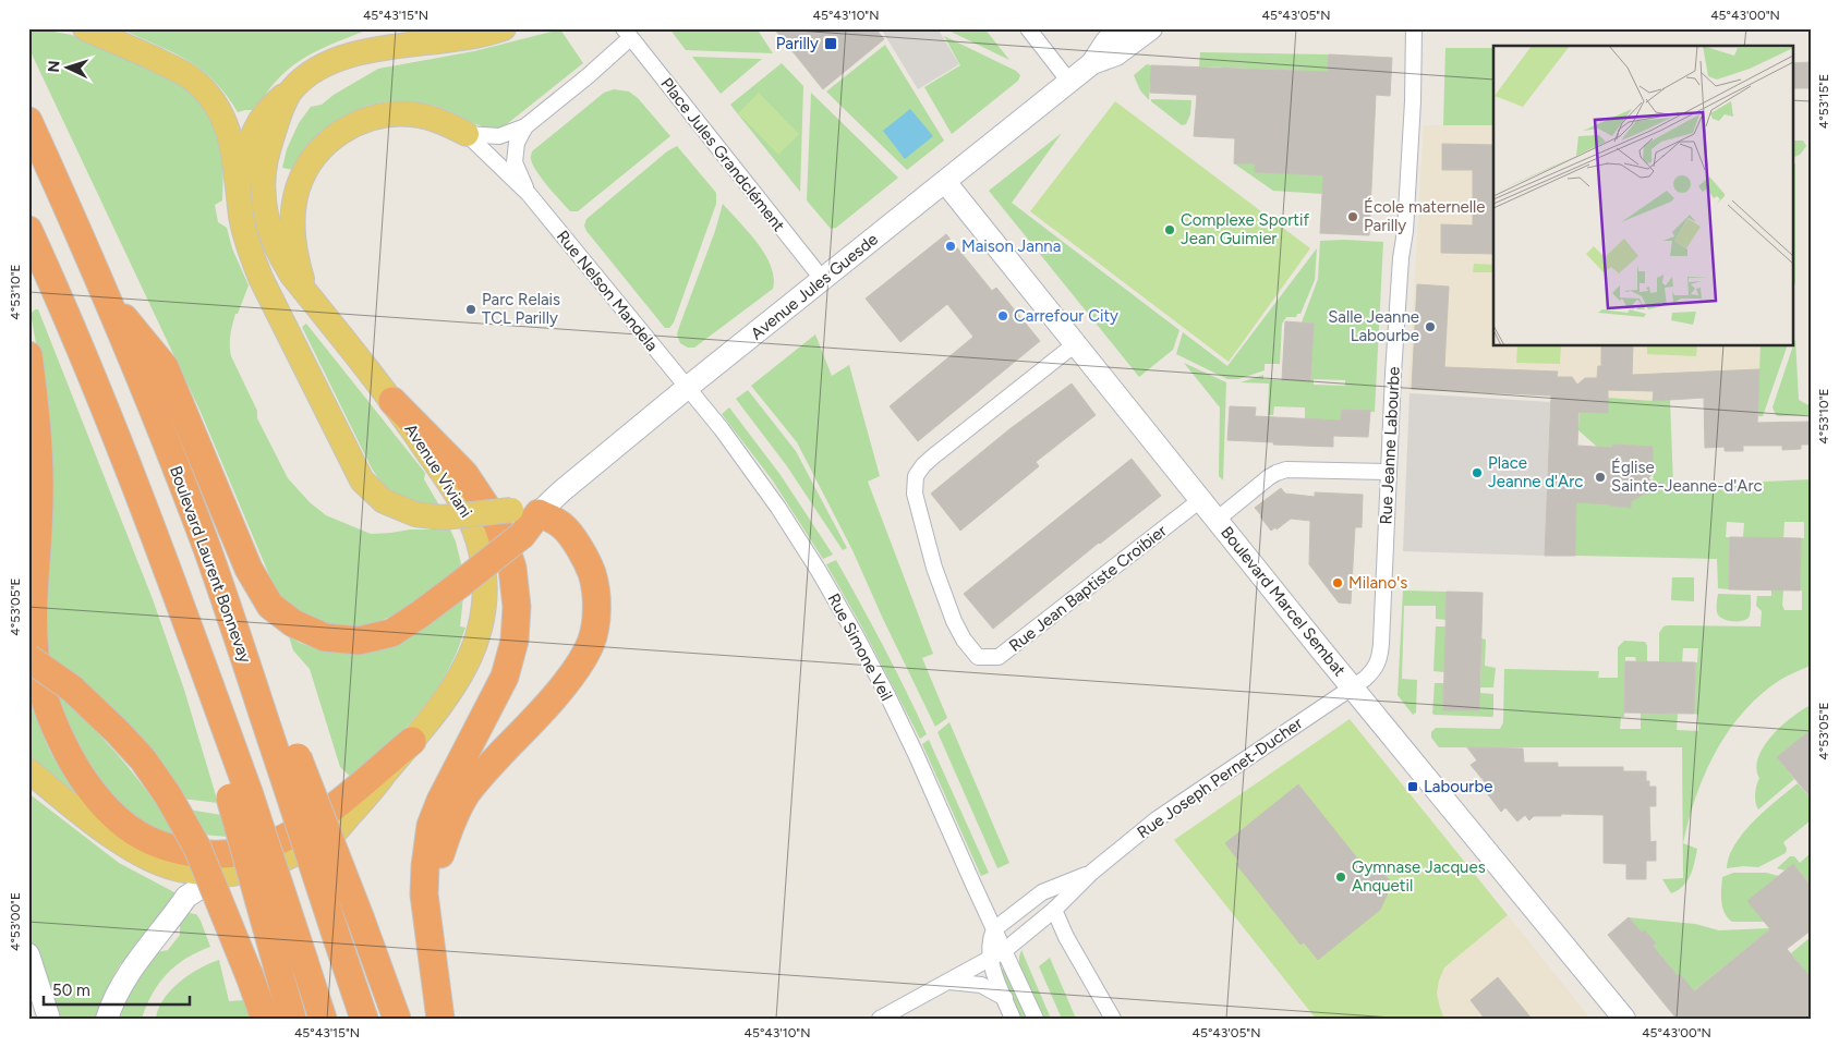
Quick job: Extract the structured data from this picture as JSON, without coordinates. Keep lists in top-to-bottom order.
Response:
{
  "streets": {
    "highway": ["Boulevard Laurent Bonnevay"],
    "main road": ["Avenue Viviani"],
    "street": [
      "Place Jules Grandclément",
      "Avenue Jules Guesde",
      "Rue Nelson Mandela",
      "Rue Jeanne Labourbe",
      "Rue Jean Baptiste Croibier",
      "Boulevard Marcel Sembat",
      "Rue Simone Veil",
      "Rue Joseph Pernet-Ducher"
    ]
  },
  "crossings": [
    ["Place Jules Grandclément", "Avenue Jules Guesde"],
    ["Avenue Jules Guesde", "Rue Nelson Mandela"],
    ["Avenue Jules Guesde", "Boulevard Marcel Sembat"],
    ["Avenue Jules Guesde", "Rue Simone Veil"],
    ["Rue Nelson Mandela", "Rue Simone Veil"],
    ["Rue Jeanne Labourbe", "Boulevard Marcel Sembat"],
    ["Rue Jeanne Labourbe", "Rue Joseph Pernet-Ducher"],
    ["Rue Jean Baptiste Croibier", "Boulevard Marcel Sembat"],
    ["Boulevard Marcel Sembat", "Rue Joseph Pernet-Ducher"],
    ["Rue Simone Veil", "Rue Joseph Pernet-Ducher"]
  ],
  "places": {
    "transit": ["Parilly", "Labourbe"],
    "other": [
      "École maternelle Parilly",
      "Complexe Sportif Jean Guimier",
      "Maison Janna",
      "Parc Relais TCL Parilly",
      "Carrefour City",
      "Salle Jeanne Labourbe",
      "Place Jeanne d'Arc",
      "Église Sainte-Jeanne-d'Arc",
      "Milano's",
      "Gymnase Jacques Anquetil"
    ]
  },
  "scale_bar": "50 m",
  "north": "left",
  "coordinates": [
    "45°43'15\"N",
    "45°43'10\"N",
    "45°43'05\"N",
    "45°43'00\"N",
    "4°53'15\"E",
    "4°53'10\"E",
    "4°53'05\"E",
    "4°53'00\"E"
  ]
}
